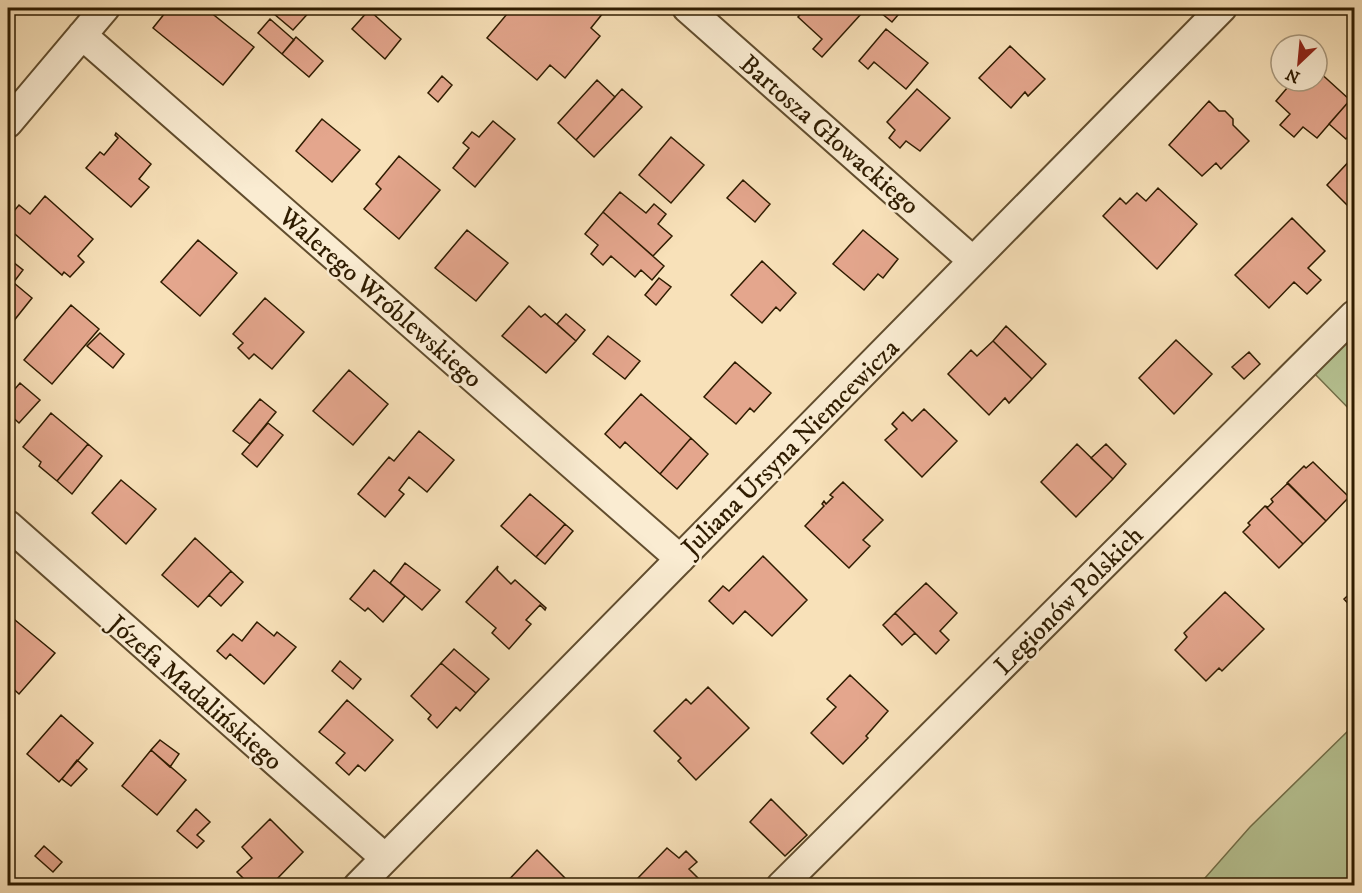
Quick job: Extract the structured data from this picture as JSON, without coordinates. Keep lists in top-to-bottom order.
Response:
{
  "streets": {
    "street": [
      "Bartosza Głowackiego",
      "Walerego Wróblewskiego",
      "Juliana Ursyna Niemcewicza",
      "Legionów Polskich",
      "Józefa Madalińskiego"
    ]
  },
  "crossings": [
    ["Bartosza Głowackiego", "Juliana Ursyna Niemcewicza"],
    ["Walerego Wróblewskiego", "Juliana Ursyna Niemcewicza"],
    ["Juliana Ursyna Niemcewicza", "Józefa Madalińskiego"]
  ],
  "north": "bottom left"
}
